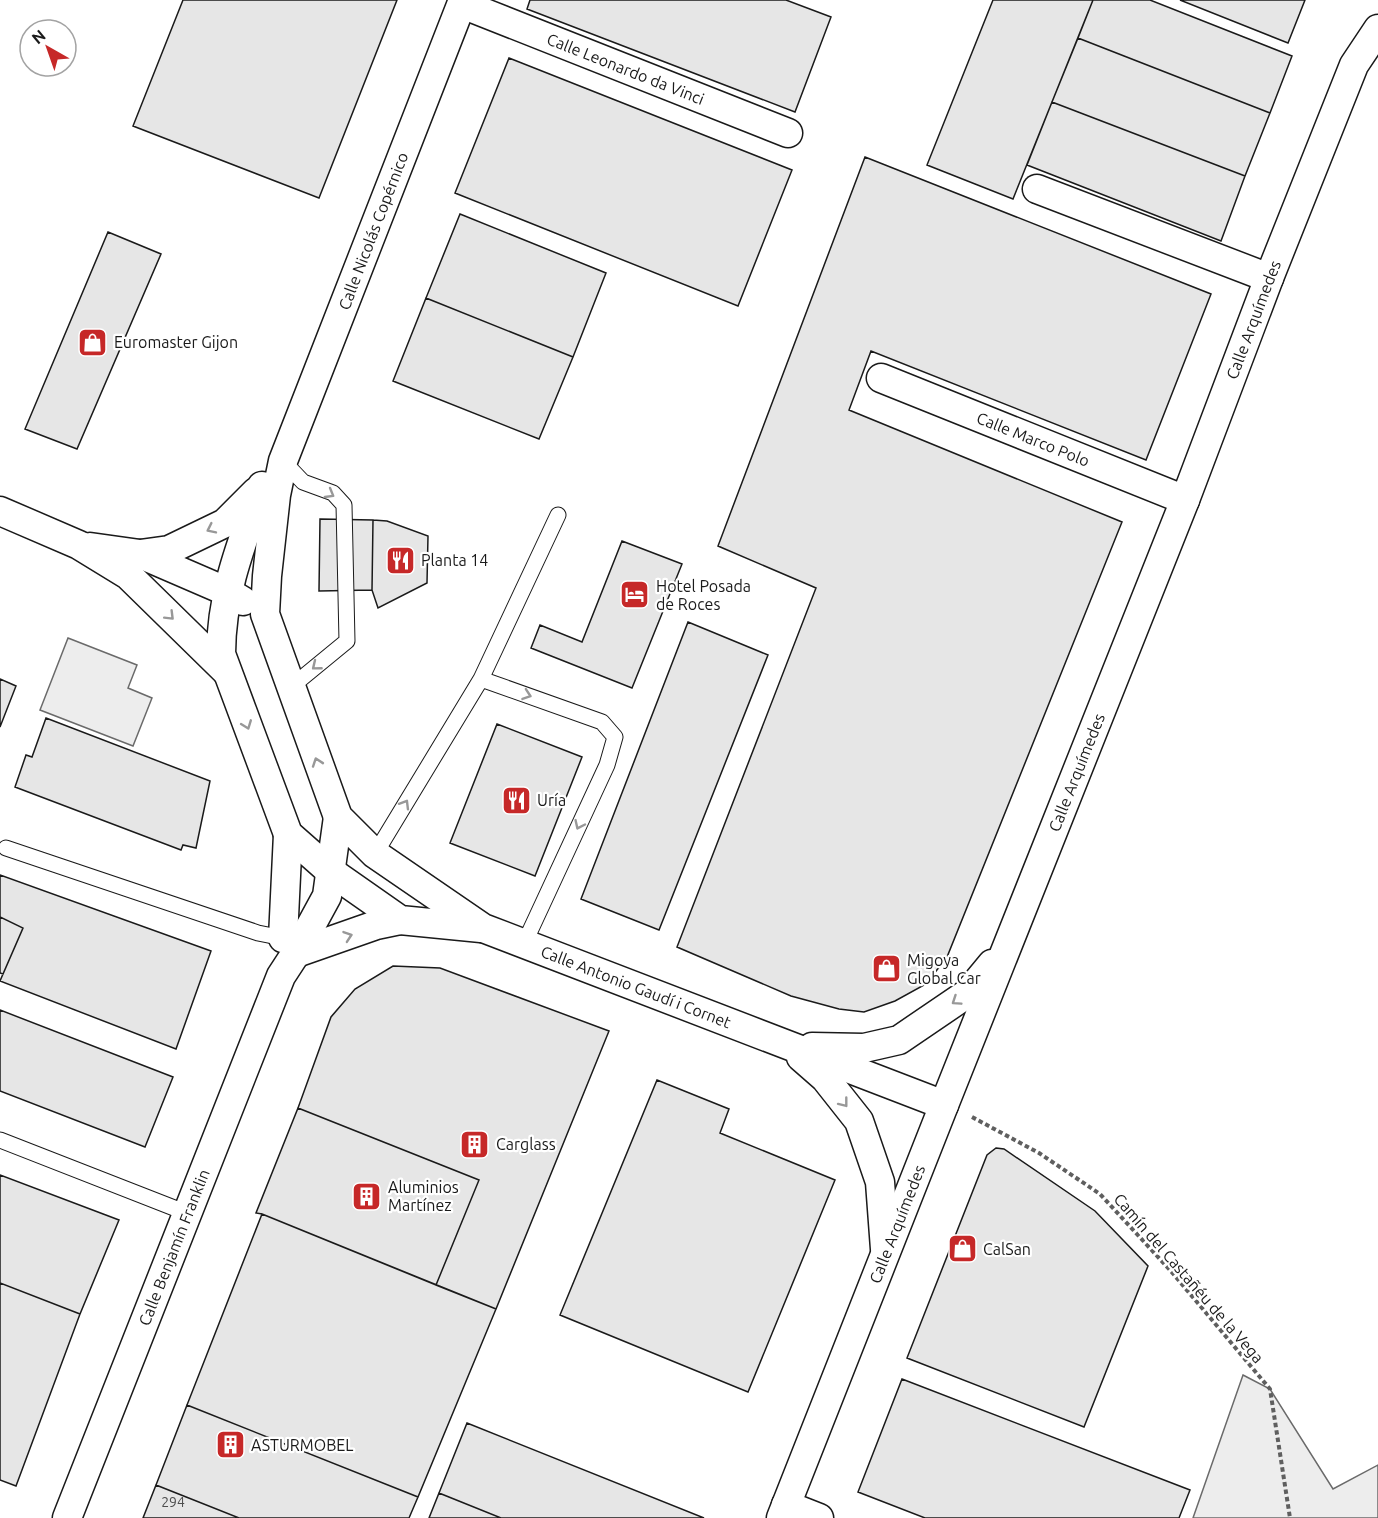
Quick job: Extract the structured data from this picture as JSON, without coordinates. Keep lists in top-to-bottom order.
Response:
{
  "streets": {
    "street": [
      "Calle Leonardo da Vinci",
      "Calle Nicolás Copérnico",
      "Calle Arquímedes",
      "Calle Marco Polo",
      "Calle Antonio Gaudí i Cornet",
      "Calle Benjamín Franklin"
    ],
    "path": ["Camín del Castañéu de la Vega"]
  },
  "crossings": [
    ["Calle Leonardo da Vinci", "Calle Nicolás Copérnico"],
    ["Calle Nicolás Copérnico", "Calle Antonio Gaudí i Cornet"],
    ["Calle Arquímedes", "Calle Marco Polo"],
    ["Calle Arquímedes", "Calle Antonio Gaudí i Cornet"],
    ["Calle Arquímedes", "Camín del Castañéu de la Vega"],
    ["Calle Antonio Gaudí i Cornet", "Calle Benjamín Franklin"],
    ["Calle Antonio Gaudí i Cornet", "Camín del Castañéu de la Vega"]
  ],
  "places": {
    "shop": ["Euromaster Gijon", "Migoya Global Car", "CalSan"],
    "restaurant": ["Planta 14", "Uría"],
    "hotel": ["Hotel Posada de Roces"],
    "building": ["Carglass", "Aluminios Martínez", "ASTURMOBEL"]
  },
  "house_numbers": ["294"],
  "north": "top left"
}
